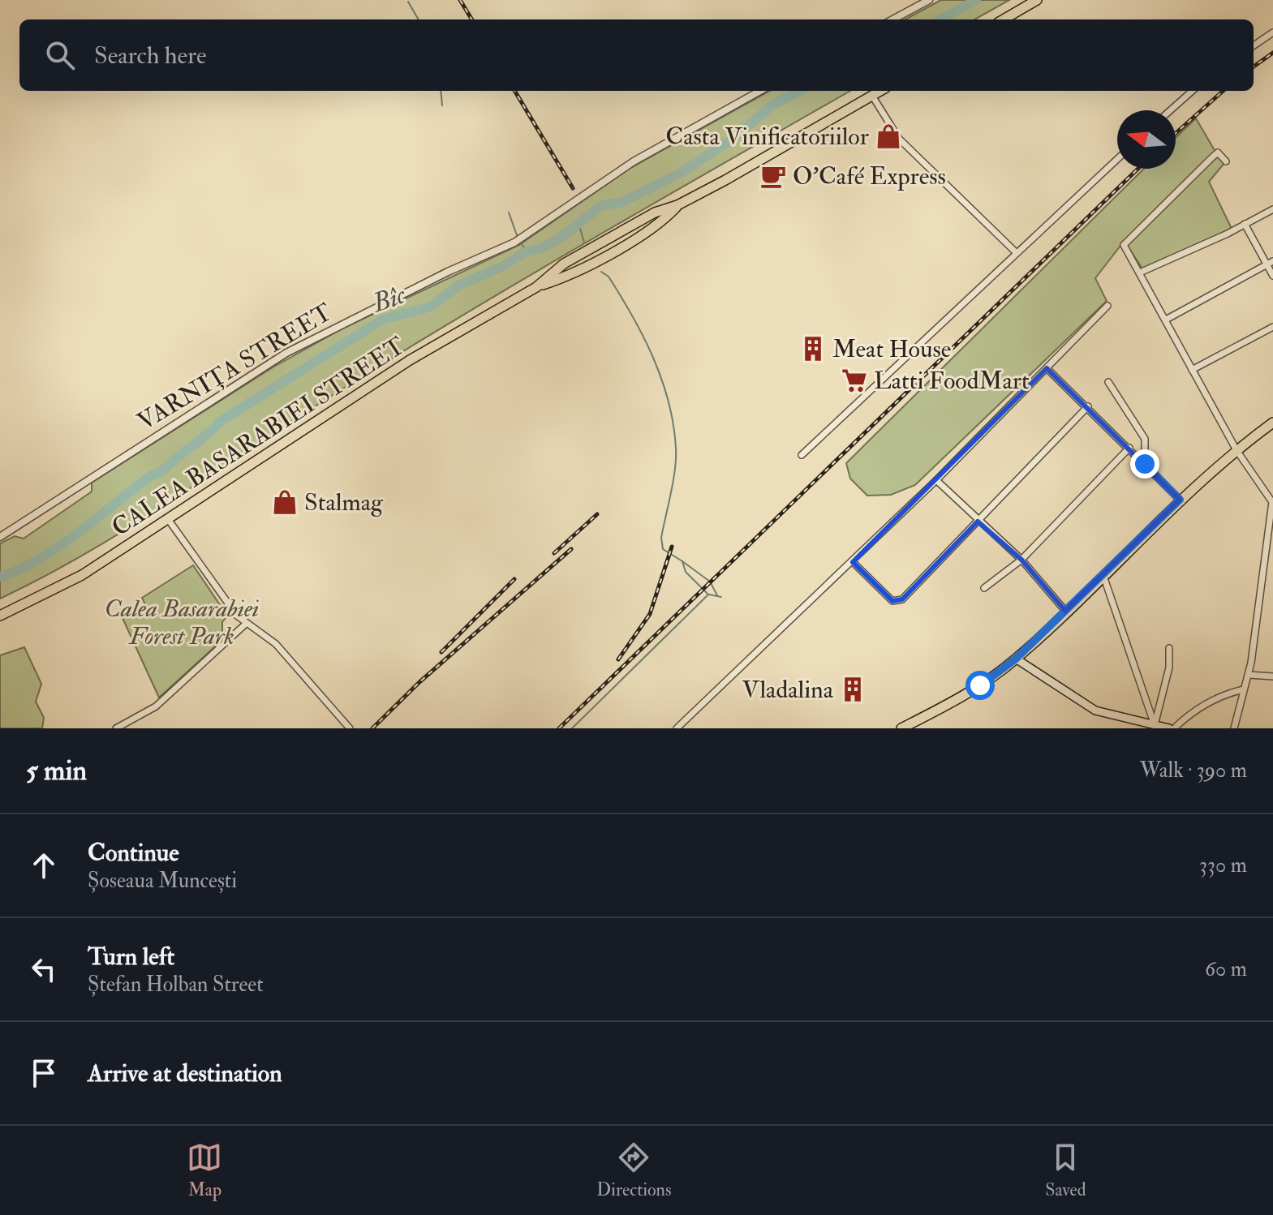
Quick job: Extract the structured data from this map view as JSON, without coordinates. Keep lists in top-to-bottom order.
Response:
{
  "streets": {
    "main road": ["CALEA BASARABIEI STREET"],
    "street": ["VARNIȚA STREET"]
  },
  "water": ["Bîc"],
  "parks": ["Calea Basarabiei Forest Park"],
  "places": {
    "shop": ["Casta Vinificatoriilor", "Stalmag"],
    "cafe": ["O’Café Express"],
    "building": ["Meat House", "Vladalina"],
    "supermarket": ["Latti FoodMart"]
  },
  "north": "left",
  "page": {
    "search": "Search here",
    "heading": ["5 min", "Walk · 390 m"],
    "list": [
      ["Continue", "Șoseaua Muncești", "330 m"],
      ["Turn left", "Ștefan Holban Street", "60 m"],
      "Arrive at destination"
    ],
    "nav": ["Map", "Directions", "Saved"]
  }
}
